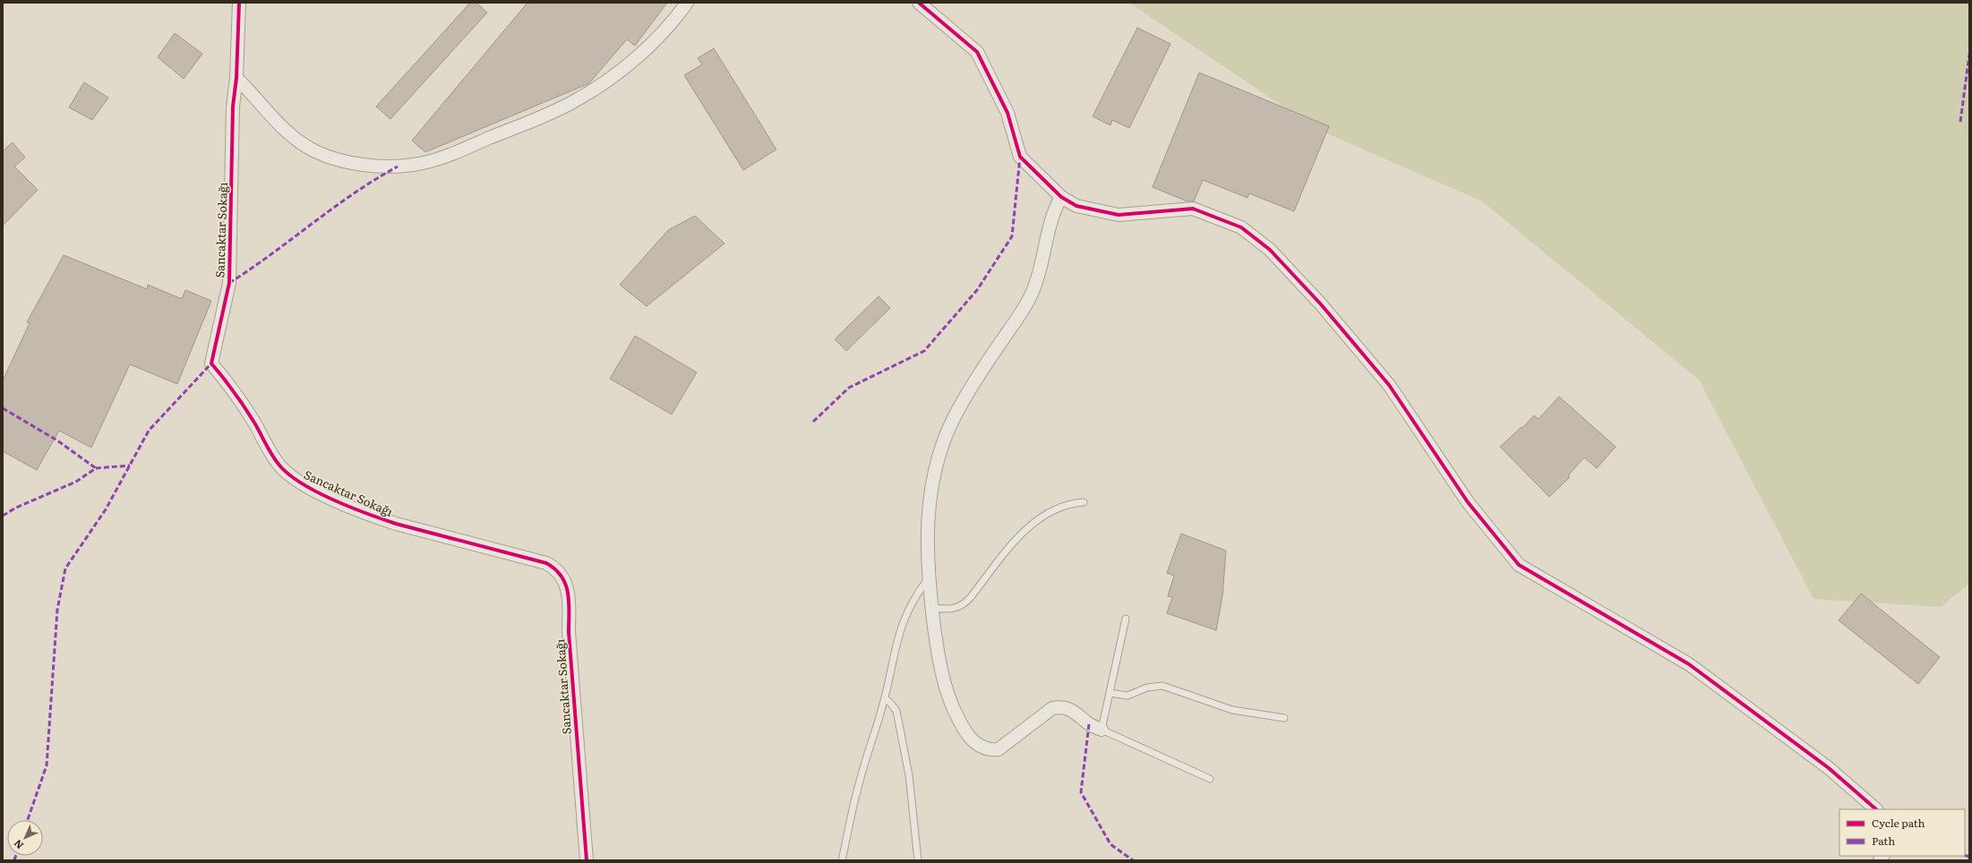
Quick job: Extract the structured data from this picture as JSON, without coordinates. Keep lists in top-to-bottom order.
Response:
{
  "streets": {
    "street": ["Sancaktar Sokağı"]
  },
  "legend": ["Cycle path", "Path"],
  "north": "bottom left"
}
